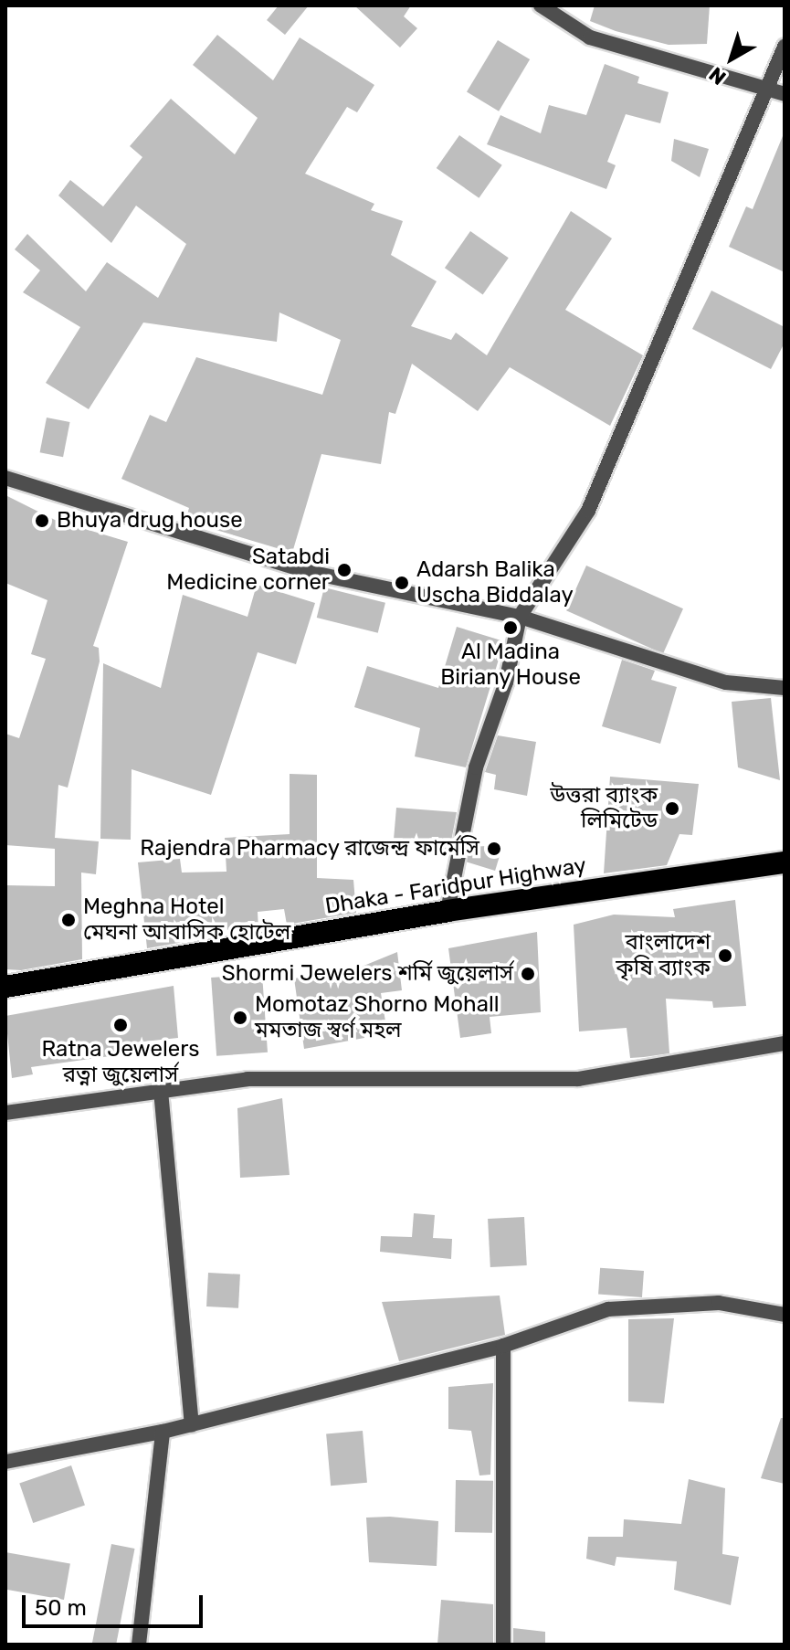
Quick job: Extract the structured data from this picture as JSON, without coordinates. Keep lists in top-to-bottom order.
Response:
{
  "streets": {
    "highway": ["Dhaka - Faridpur Highway"]
  },
  "places": [
    "Bhuya drug house",
    "Satabdi Medicine corner",
    "Adarsh Balika Uscha Biddalay",
    "Al Madina Biriany House",
    "উত্তরা ব্যাংক লিমিটেড",
    "Rajendra Pharmacy রাজেন্দ্র ফার্মেসি",
    "Meghna Hotel মেঘনা আবাসিক হোটেল",
    "বাংলাদেশ কৃষি ব্যাংক",
    "Shormi Jewelers শর্মি জুয়েলার্স",
    "Momotaz Shorno Mohall মমতাজ স্বর্ণ মহল",
    "Ratna Jewelers রত্না জুয়েলার্স"
  ],
  "scale_bar": "50 m",
  "north": "bottom left"
}
